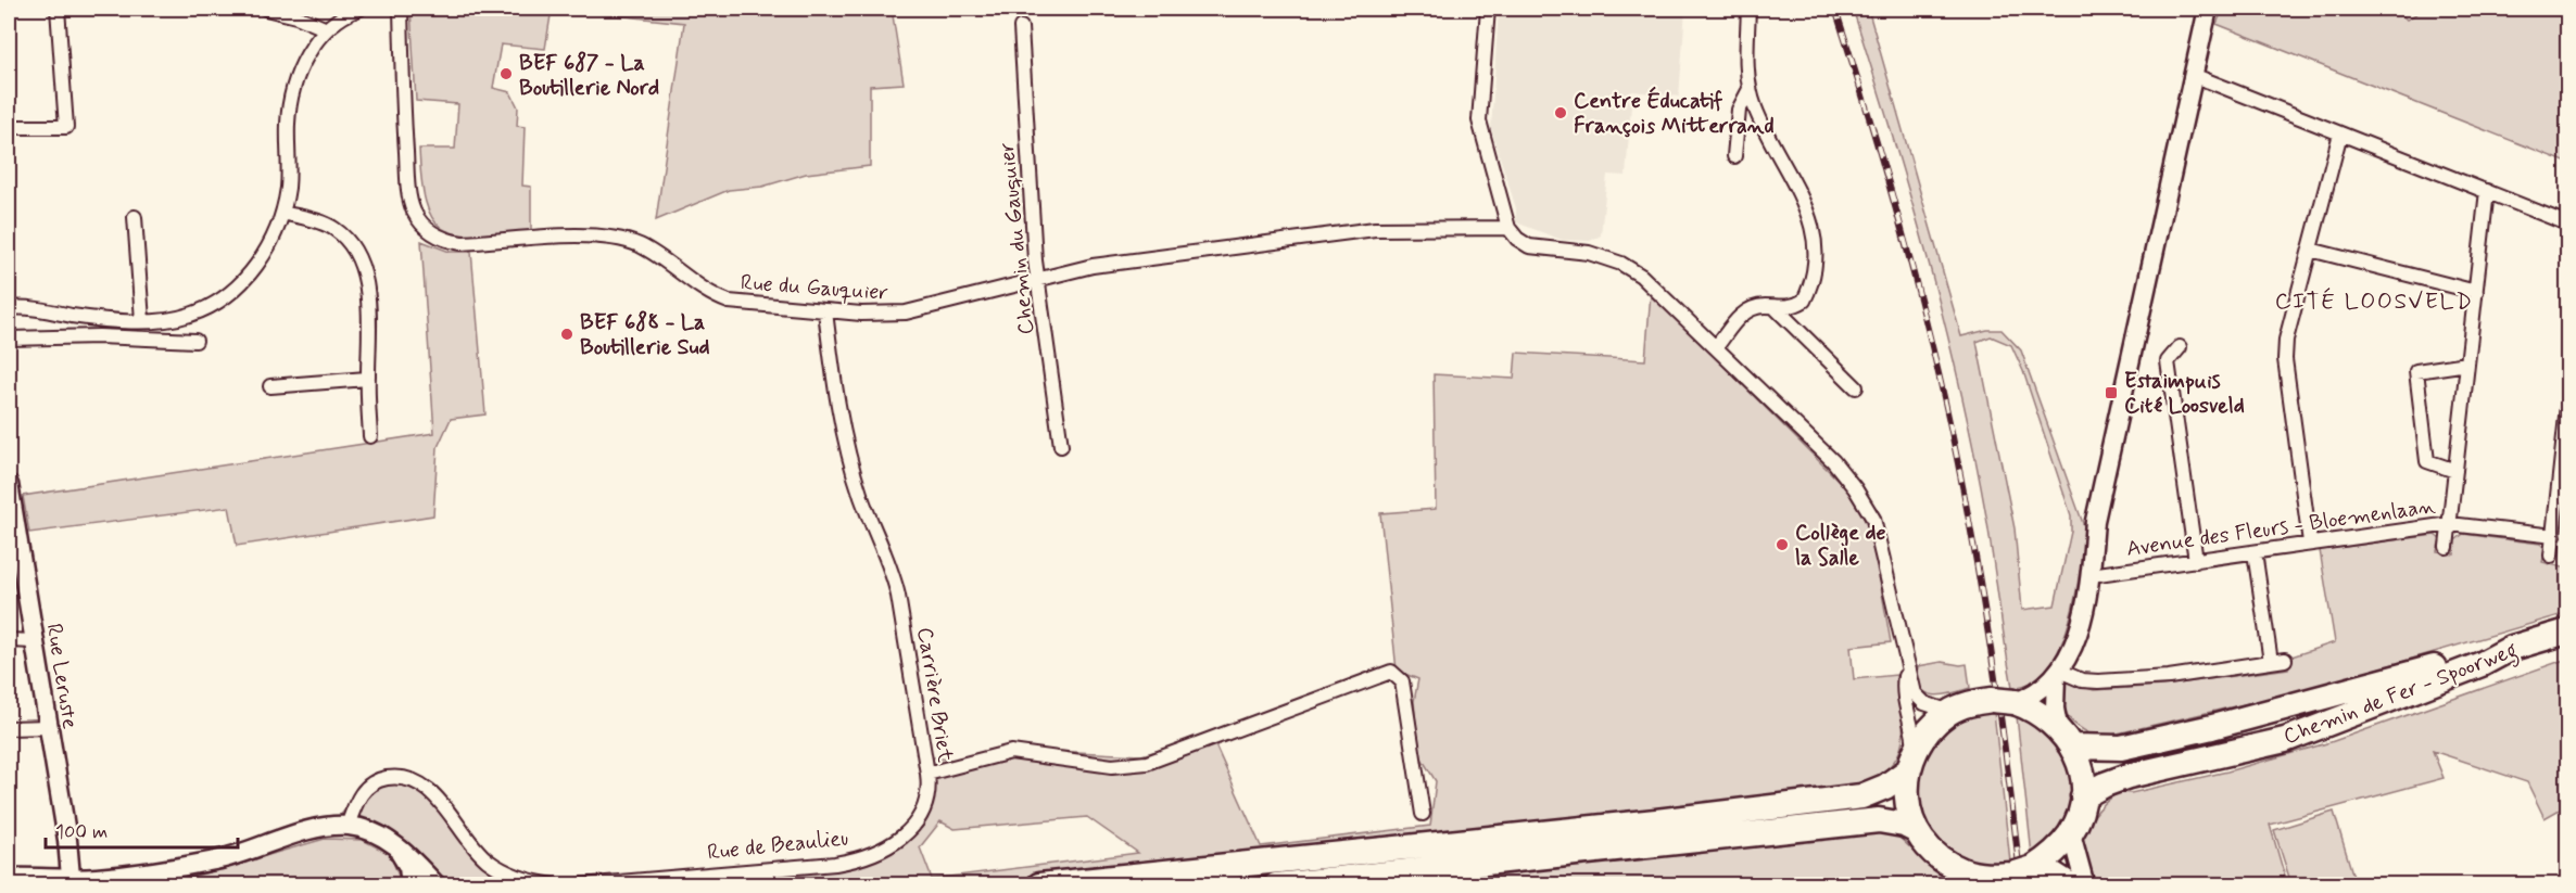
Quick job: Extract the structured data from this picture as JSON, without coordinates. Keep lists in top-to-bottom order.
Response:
{
  "streets": {
    "highway": ["Chemin de Fer - Spoorweg"],
    "street": [
      "Chemin du Gauquier",
      "Rue du Gauquier",
      "Avenue des Fleurs - Bloemenlaan",
      "Rue Leruste",
      "Carrière Briet",
      "Rue de Beaulieu"
    ]
  },
  "crossings": [
    ["Chemin du Gauquier", "Rue du Gauquier"],
    ["Rue du Gauquier", "Carrière Briet"],
    ["Carrière Briet", "Rue de Beaulieu"]
  ],
  "districts": ["CITÉ LOOSVELD"],
  "places": {
    "other": [
      "BEF 687 - La Boutillerie Nord",
      "Centre Éducatif François Mitterrand",
      "BEF 688 - La Boutillerie Sud",
      "Collège de la Salle"
    ],
    "transit": ["Estaimpuis Cité Loosveld"]
  },
  "scale_bar": "100 m"
}
